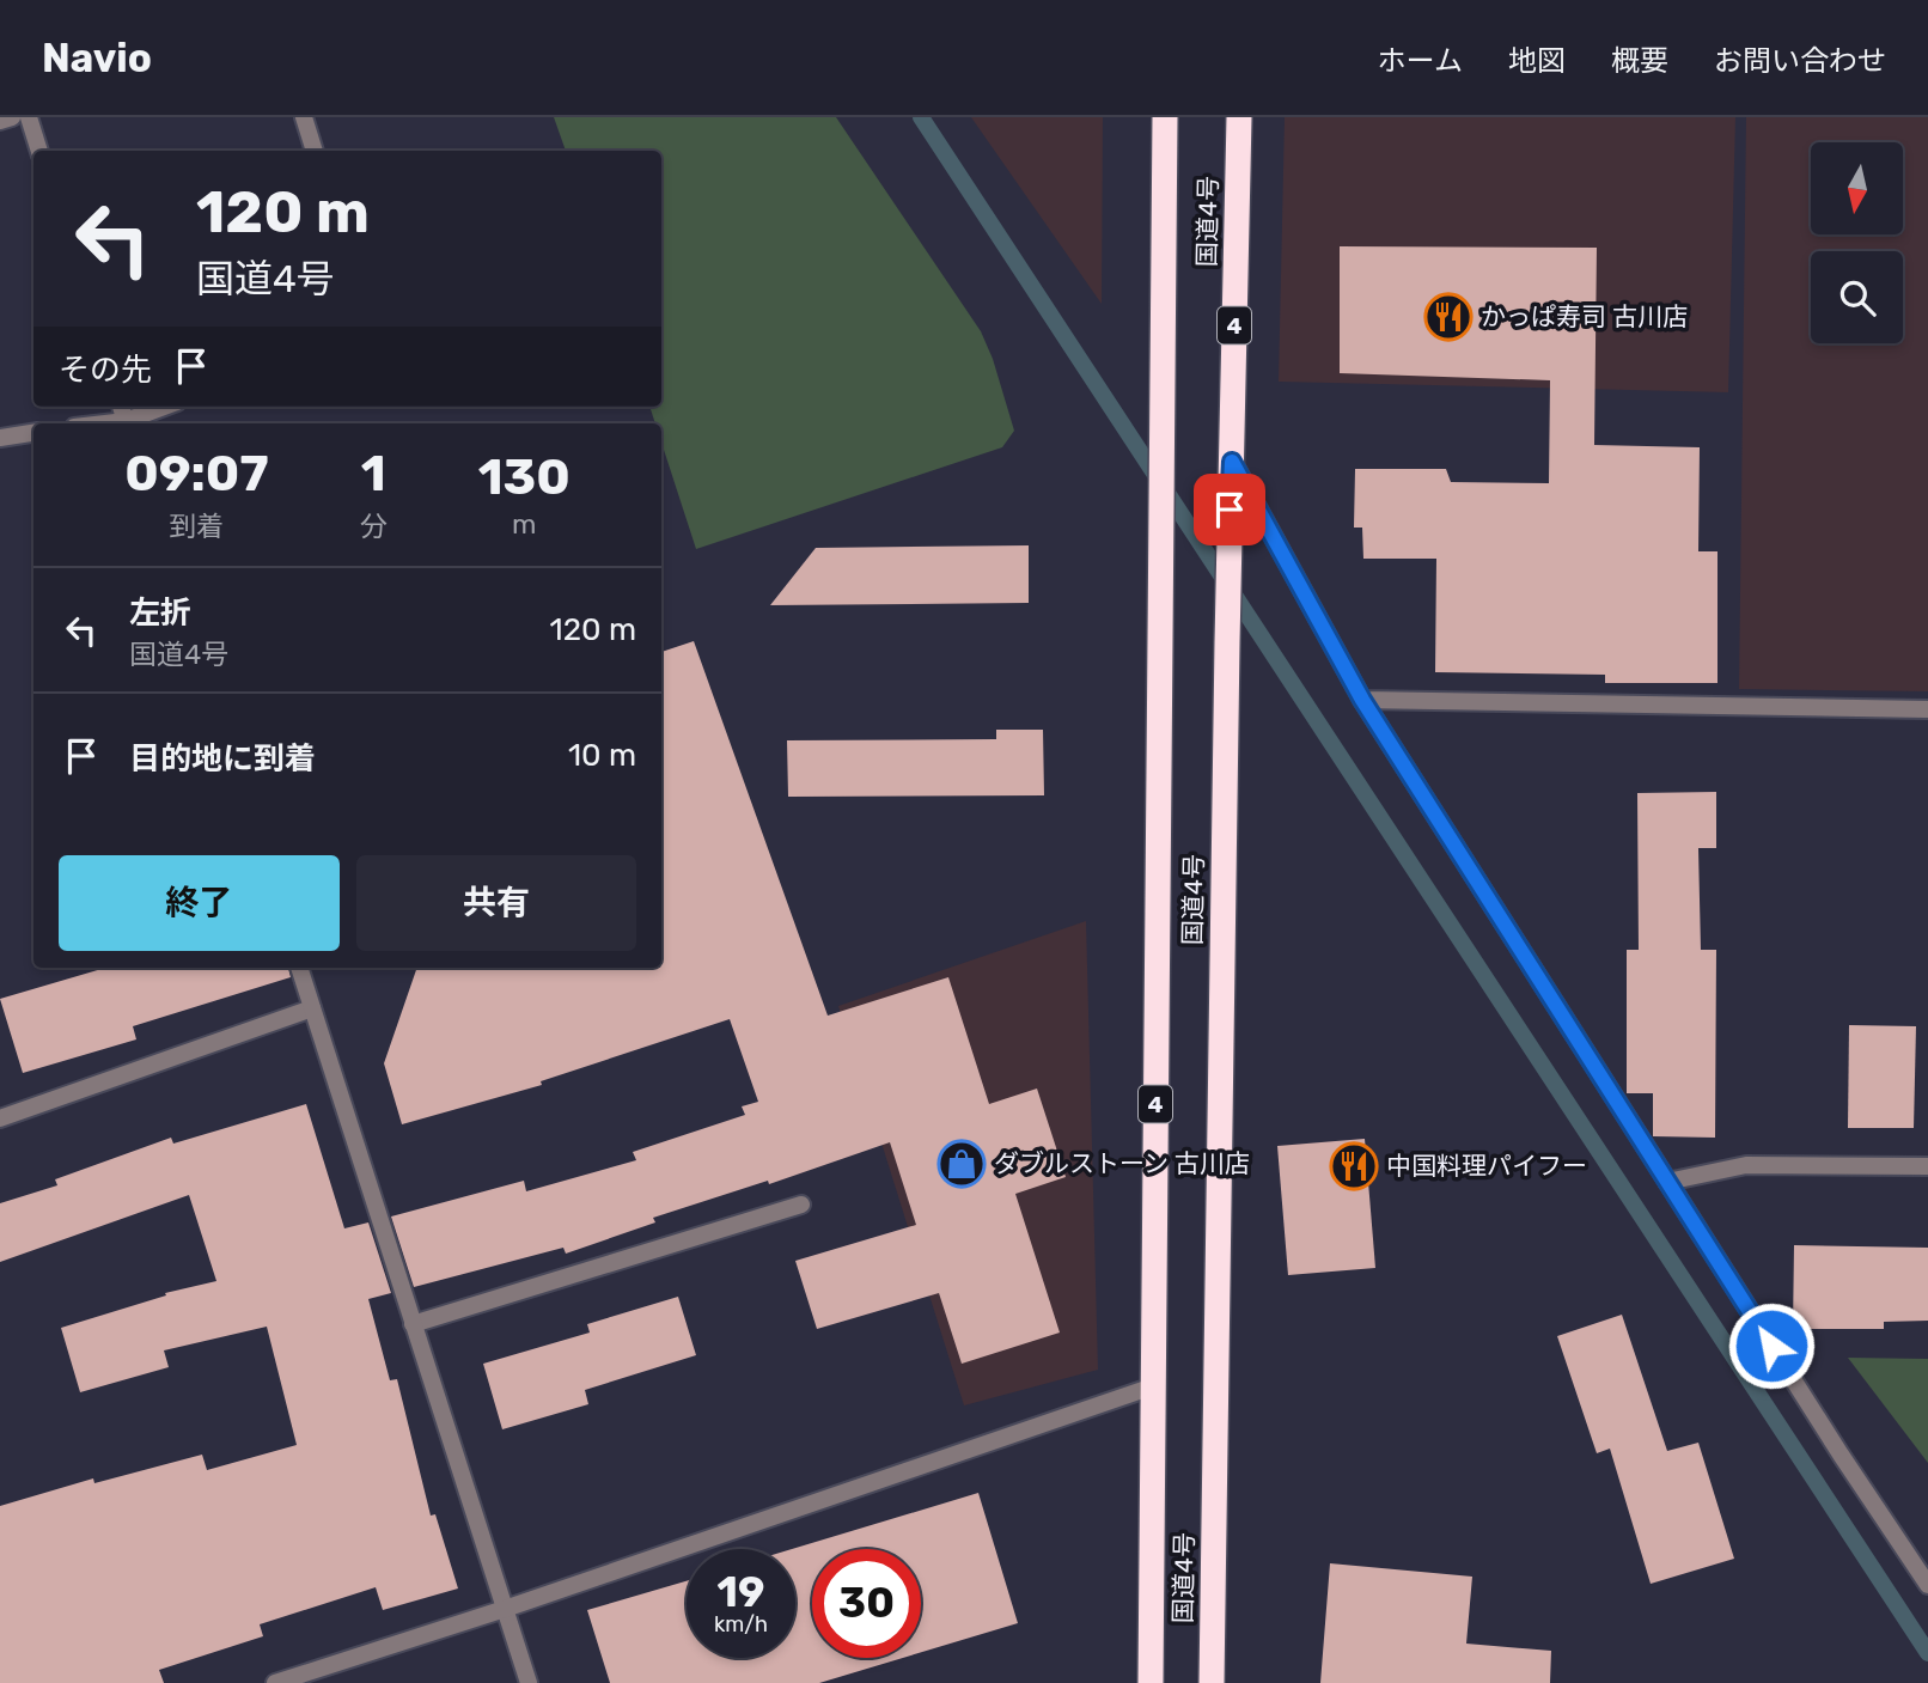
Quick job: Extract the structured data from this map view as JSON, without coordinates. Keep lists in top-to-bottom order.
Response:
{
  "streets": {
    "highway": ["国道4号", "4"]
  },
  "places": {
    "restaurant": ["かっぱ寿司 古川店", "中国料理パイフー"],
    "shop": ["ダブルストーン 古川店"]
  },
  "north": "bottom",
  "page": {
    "header": "Navio",
    "nav": [
      "ホーム",
      "地図",
      "概要",
      "お問い合わせ"
    ],
    "turn": ["120 m", "国道4号"],
    "then": "その先",
    "eta": [
      "09:07",
      "到着",
      "1",
      "分",
      "130",
      "m"
    ],
    "list": [
      {
        "name": "左折",
        "note": "国道4号",
        "value": "120 m"
      },
      {
        "name": "目的地に到着",
        "value": "10 m"
      }
    ],
    "buttons": ["終了", "共有"],
    "speed": "19 km/h",
    "limit": "30"
  }
}
